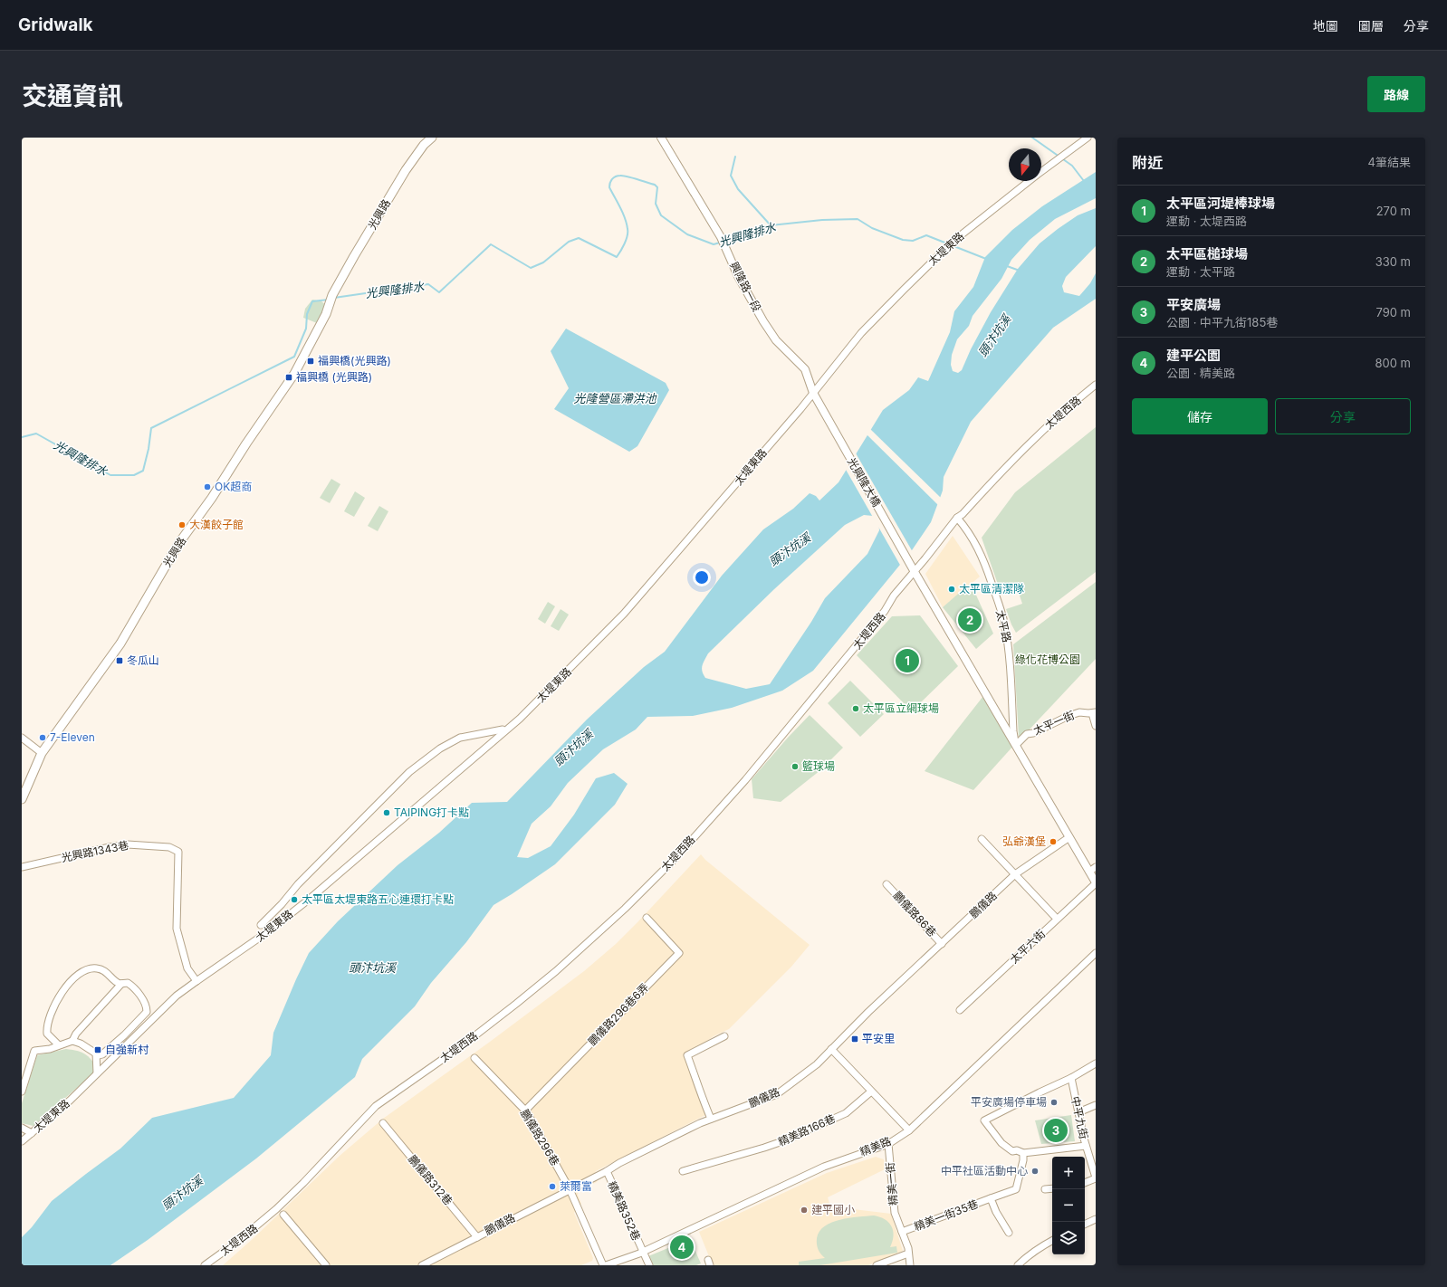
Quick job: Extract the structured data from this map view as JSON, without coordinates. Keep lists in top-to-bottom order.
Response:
{
  "streets": {
    "main road": ["光興路"],
    "street": [
      "太堤東路",
      "興隆路一段",
      "太堤西路",
      "光興隆大橋",
      "太平路",
      "太平一街",
      "光興路1343巷",
      "鵬儀路",
      "鵬儀路86巷",
      "太平六街",
      "鵬儀路296巷6弄",
      "中平九街",
      "精美路166巷",
      "鵬儀路296巷",
      "精美路",
      "鵬儀路312巷",
      "精美一街",
      "精美路352巷",
      "精美一街35巷"
    ]
  },
  "crossings": [
    ["太堤東路", "興隆路一段"],
    ["太堤東路", "光興隆大橋"],
    ["太堤東路", "光興路1343巷"],
    ["興隆路一段", "光興隆大橋"],
    ["太堤西路", "光興隆大橋"],
    ["太堤西路", "太平路"],
    ["光興隆大橋", "太平路"],
    ["太平路", "太平一街"],
    ["太平路", "鵬儀路"],
    ["太平路", "太平六街"],
    ["鵬儀路", "鵬儀路86巷"],
    ["鵬儀路", "鵬儀路296巷"],
    ["鵬儀路", "鵬儀路312巷"],
    ["鵬儀路", "精美路352巷"],
    ["鵬儀路296巷6弄", "鵬儀路296巷"],
    ["精美路", "精美一街"],
    ["精美路", "精美路352巷"],
    ["精美一街", "精美一街35巷"]
  ],
  "water": ["光興隆排水", "頭汴坑溪", "光隆營區滯洪池"],
  "parks": ["綠化花博公園"],
  "places": {
    "transit": [
      "福興橋(光興路)",
      "福興橋 (光興路)",
      "冬瓜山",
      "平安里",
      "自強新村"
    ],
    "other": [
      "OK超商",
      "大漢餃子館",
      "太平區清潔隊",
      "太平區立網球場",
      "7-Eleven",
      "籃球場",
      "TAIPING打卡點",
      "弘爺漢堡",
      "太平區太堤東路五心連環打卡點",
      "平安廣場停車場",
      "中平社區活動中心",
      "萊爾富",
      "建平國小"
    ]
  },
  "north": "bottom",
  "page": {
    "header": "Gridwalk",
    "nav": ["地圖", "圖層", "分享"],
    "title": "交通資訊",
    "buttons": [
      "路線",
      ["儲存", "分享"]
    ],
    "heading": ["附近", "4筆結果"],
    "list": [
      {
        "mark": "1",
        "name": "太平區河堤棒球場",
        "note": "運動 · 太堤西路",
        "value": "270 m"
      },
      {
        "mark": "2",
        "name": "太平區槌球場",
        "note": "運動 · 太平路",
        "value": "330 m"
      },
      {
        "mark": "3",
        "name": "平安廣場",
        "note": "公園 · 中平九街185巷",
        "value": "790 m"
      },
      {
        "mark": "4",
        "name": "建平公園",
        "note": "公園 · 精美路",
        "value": "800 m"
      }
    ],
    "pins": [
      "2",
      "1",
      "3",
      "4"
    ],
    "map_buttons": ["+", "−"]
  }
}
